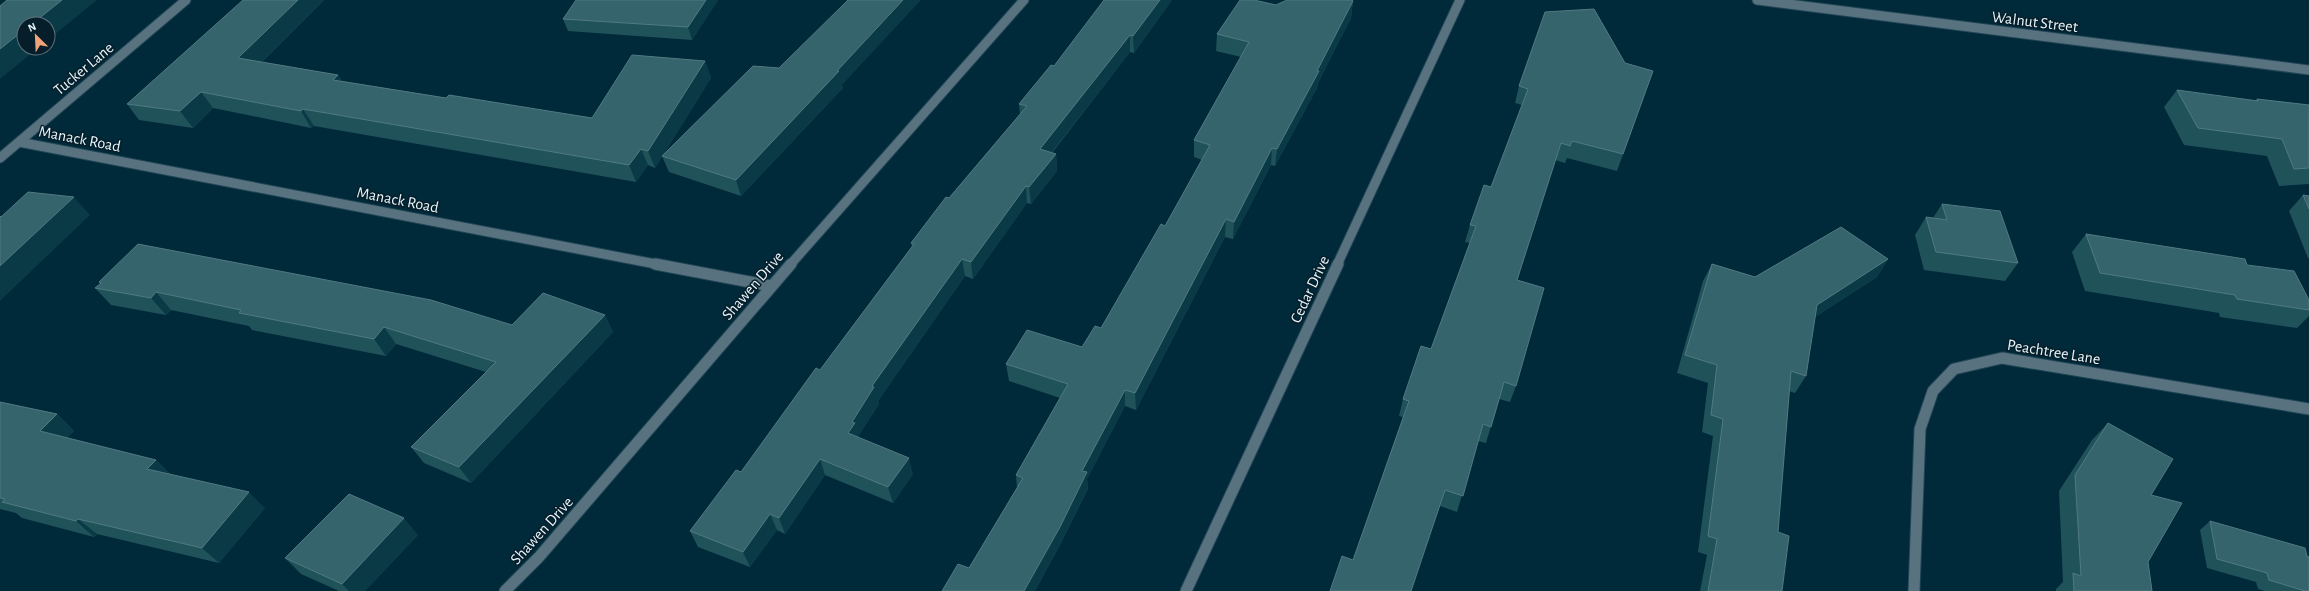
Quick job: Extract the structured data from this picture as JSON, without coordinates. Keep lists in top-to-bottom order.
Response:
{
  "streets": {
    "street": [
      "Walnut Street",
      "Tucker Lane",
      "Manack Road",
      "Shawen Drive",
      "Cedar Drive",
      "Peachtree Lane"
    ]
  },
  "crossings": [
    ["Tucker Lane", "Manack Road"],
    ["Manack Road", "Shawen Drive"]
  ],
  "north": "top left"
}
